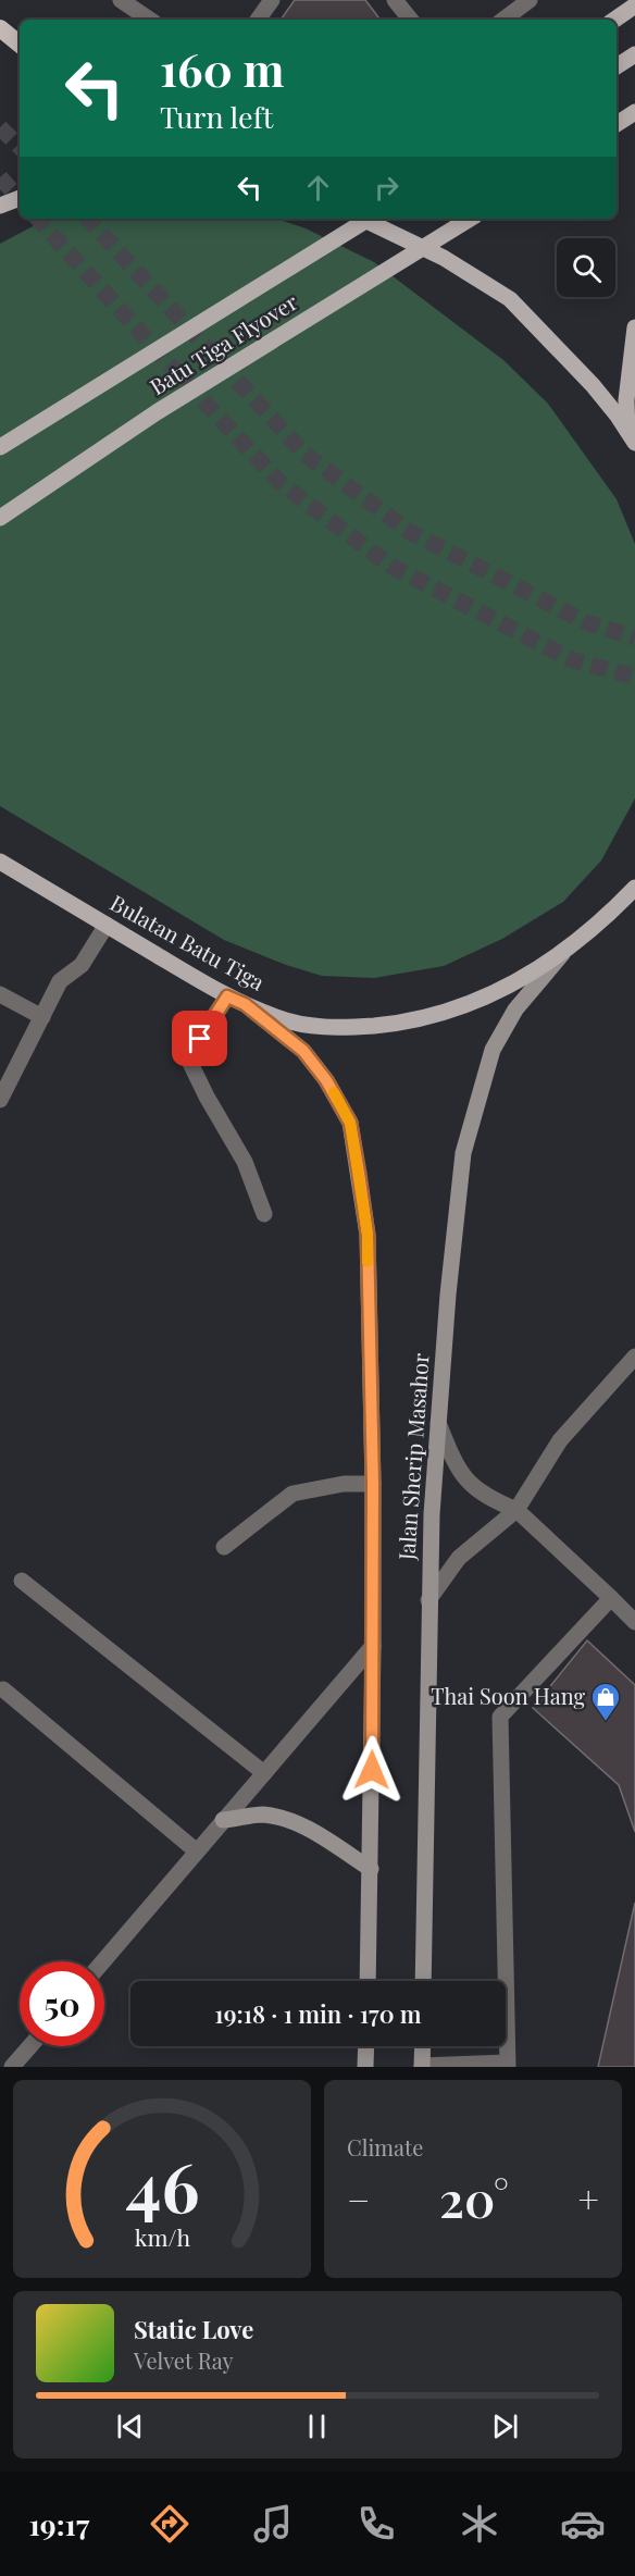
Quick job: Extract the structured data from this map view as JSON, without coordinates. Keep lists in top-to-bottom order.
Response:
{
  "streets": {
    "main road": ["Batu Tiga Flyover", "Bulatan Batu Tiga", "Jalan Sherip Masahor"]
  },
  "crossings": [
    ["Bulatan Batu Tiga", "Jalan Sherip Masahor"]
  ],
  "places": {
    "shop": ["Thai Soon Hang"]
  },
  "page": {
    "turn": ["160 m", "Turn left"],
    "limit": "50",
    "trip": "19:18 · 1 min · 170 m",
    "tile": "Climate",
    "heat": ["−", "20°", "+"],
    "song": ["Static Love", "Velvet Ray"],
    "tabs": "19:17",
    "gauge": ["46", "km/h"]
  }
}
